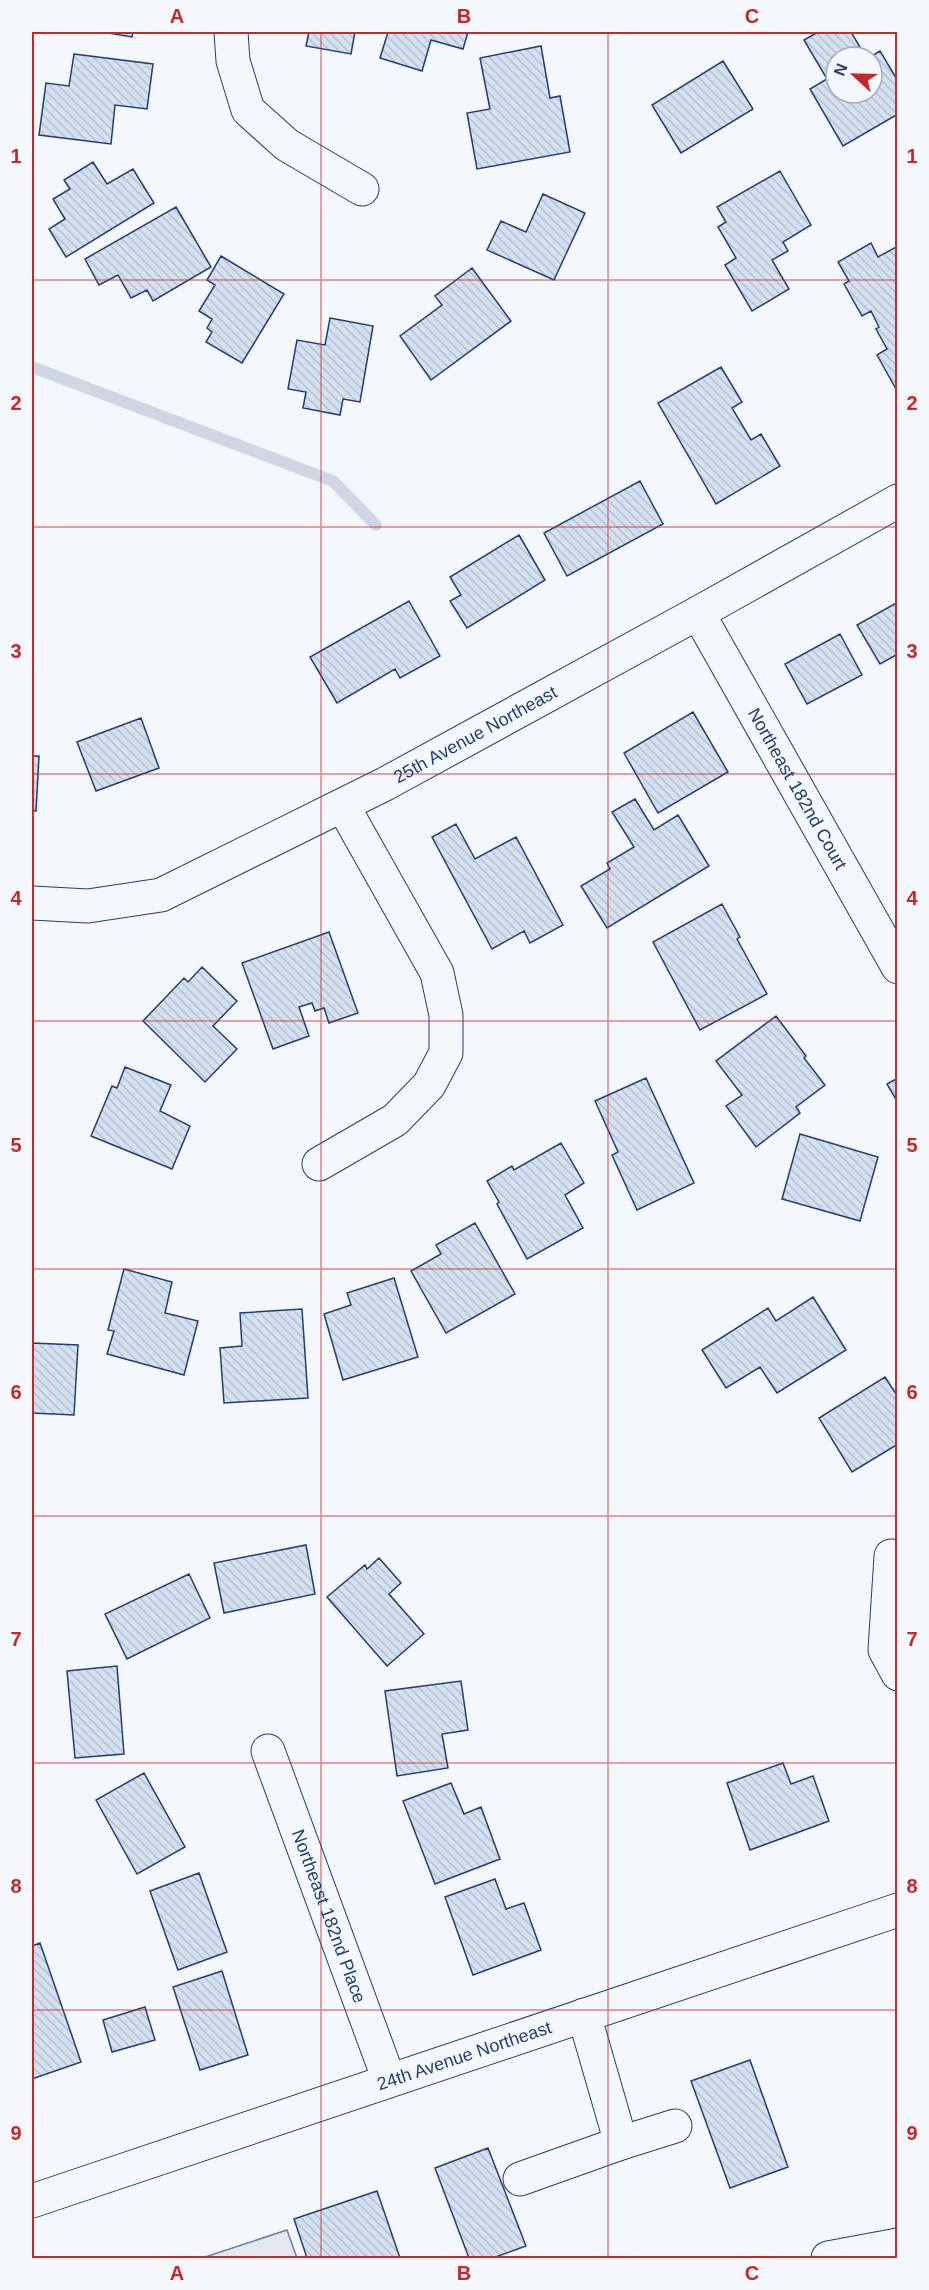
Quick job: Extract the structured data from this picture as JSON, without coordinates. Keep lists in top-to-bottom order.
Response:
{
  "streets": {
    "street": [
      "25th Avenue Northeast",
      "Northeast 182nd Court",
      "Northeast 182nd Place",
      "24th Avenue Northeast"
    ]
  },
  "crossings": [
    ["25th Avenue Northeast", "Northeast 182nd Court"],
    ["Northeast 182nd Place", "24th Avenue Northeast"]
  ],
  "north": "left",
  "grid": {
    "columns": ["A", "B", "C"],
    "rows": [
      "1",
      "2",
      "3",
      "4",
      "5",
      "6",
      "7",
      "8",
      "9"
    ]
  }
}
